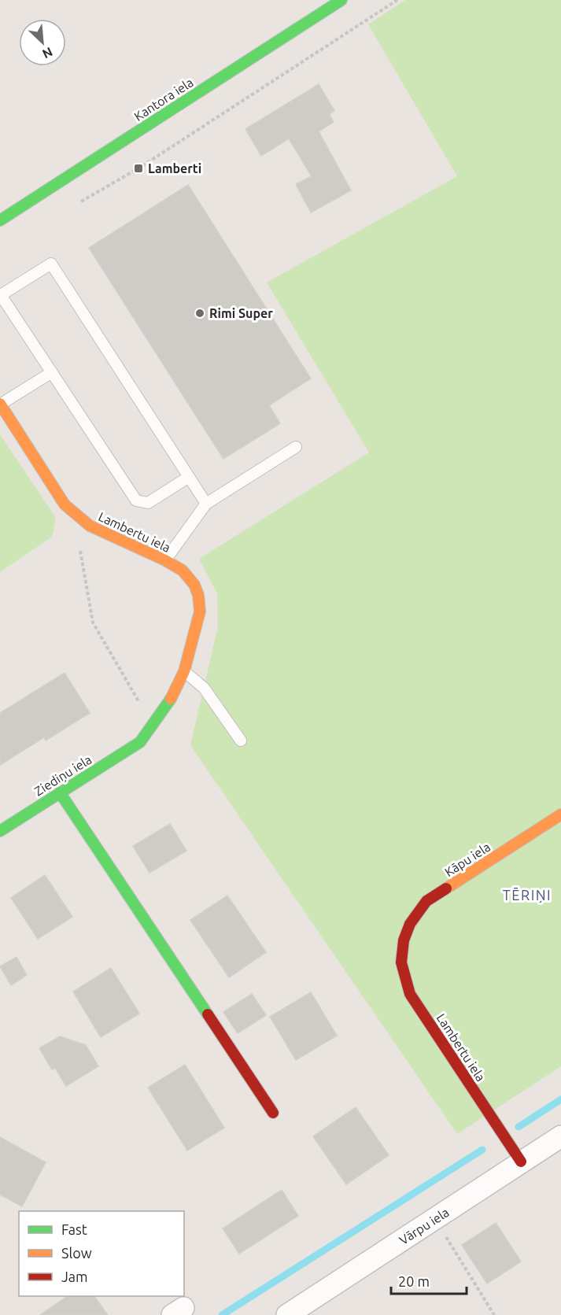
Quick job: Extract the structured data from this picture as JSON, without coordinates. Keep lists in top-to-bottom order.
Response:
{
  "streets": {
    "street": [
      "Kantora iela",
      "Lambertu iela",
      "Ziediņu iela",
      "Kāpu iela",
      "Vārpu iela"
    ]
  },
  "crossings": [
    ["Lambertu iela", "Ziediņu iela"],
    ["Lambertu iela", "Kāpu iela"],
    ["Lambertu iela", "Vārpu iela"]
  ],
  "districts": ["TĒRIŅI"],
  "places": {
    "transit": ["Lamberti"],
    "other": ["Rimi Super"]
  },
  "legend": ["Fast", "Slow", "Jam"],
  "scale_bar": "20 m",
  "north": "bottom right"
}
